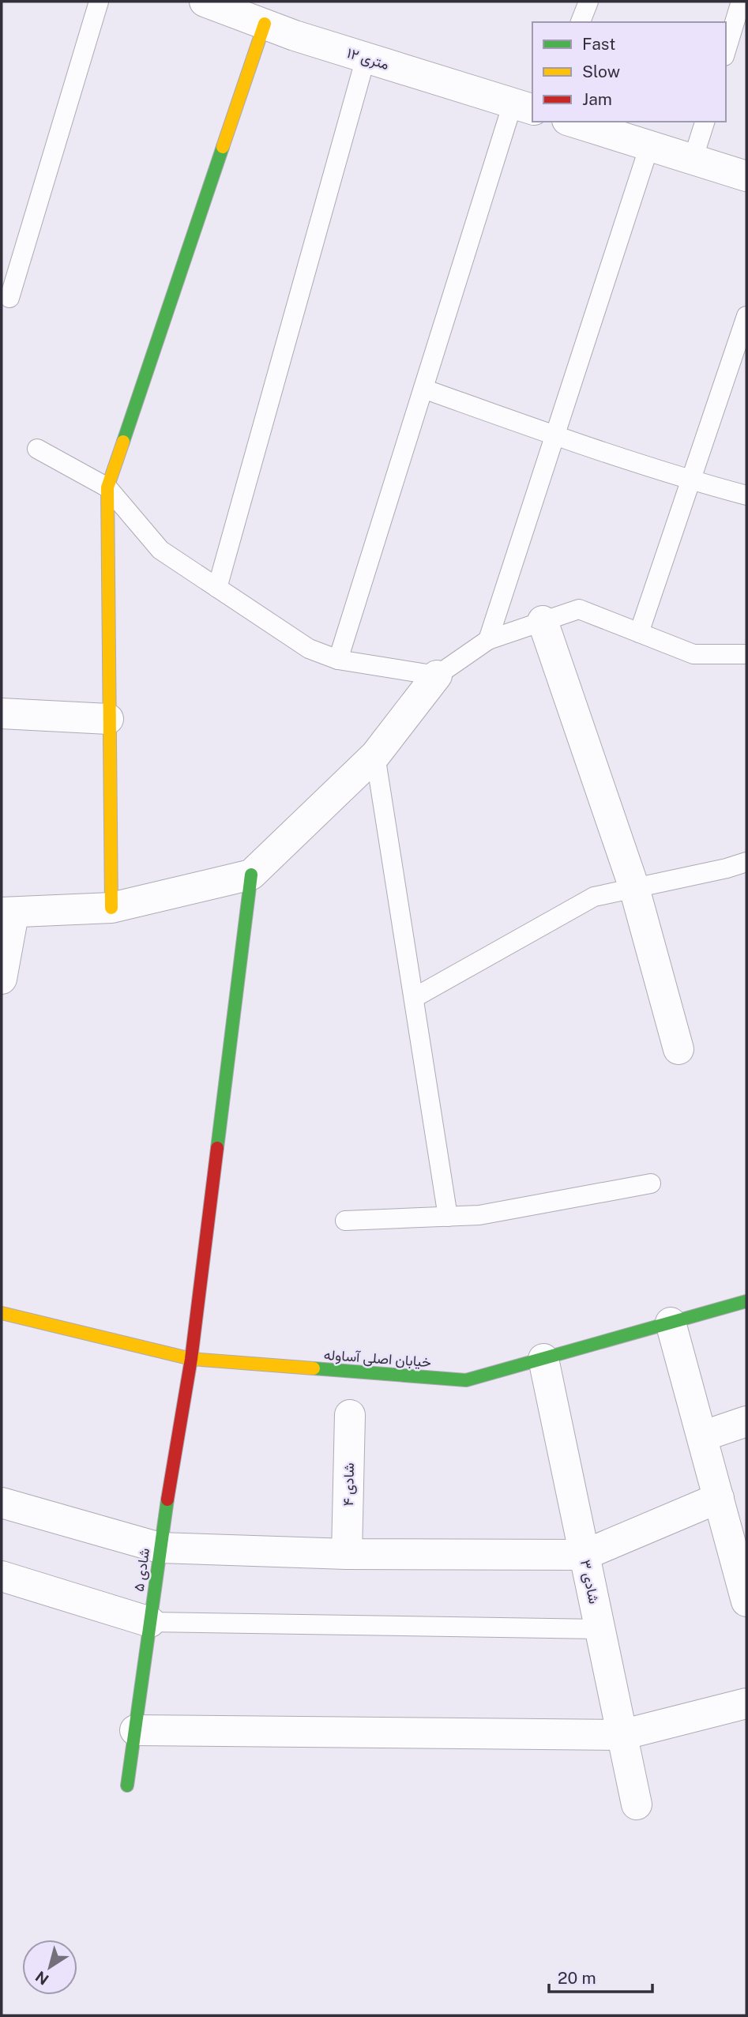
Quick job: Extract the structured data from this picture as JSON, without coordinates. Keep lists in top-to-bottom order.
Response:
{
  "streets": {
    "street": [
      "۱۲ متری",
      "خیابان اصلی آساوله",
      "شادی ۴",
      "شادی ۵",
      "شادی ۳"
    ]
  },
  "crossings": [
    ["خیابان اصلی آساوله", "شادی ۵"],
    ["خیابان اصلی آساوله", "شادی ۳"]
  ],
  "legend": ["Fast", "Slow", "Jam"],
  "scale_bar": "20 m",
  "north": "bottom left"
}
